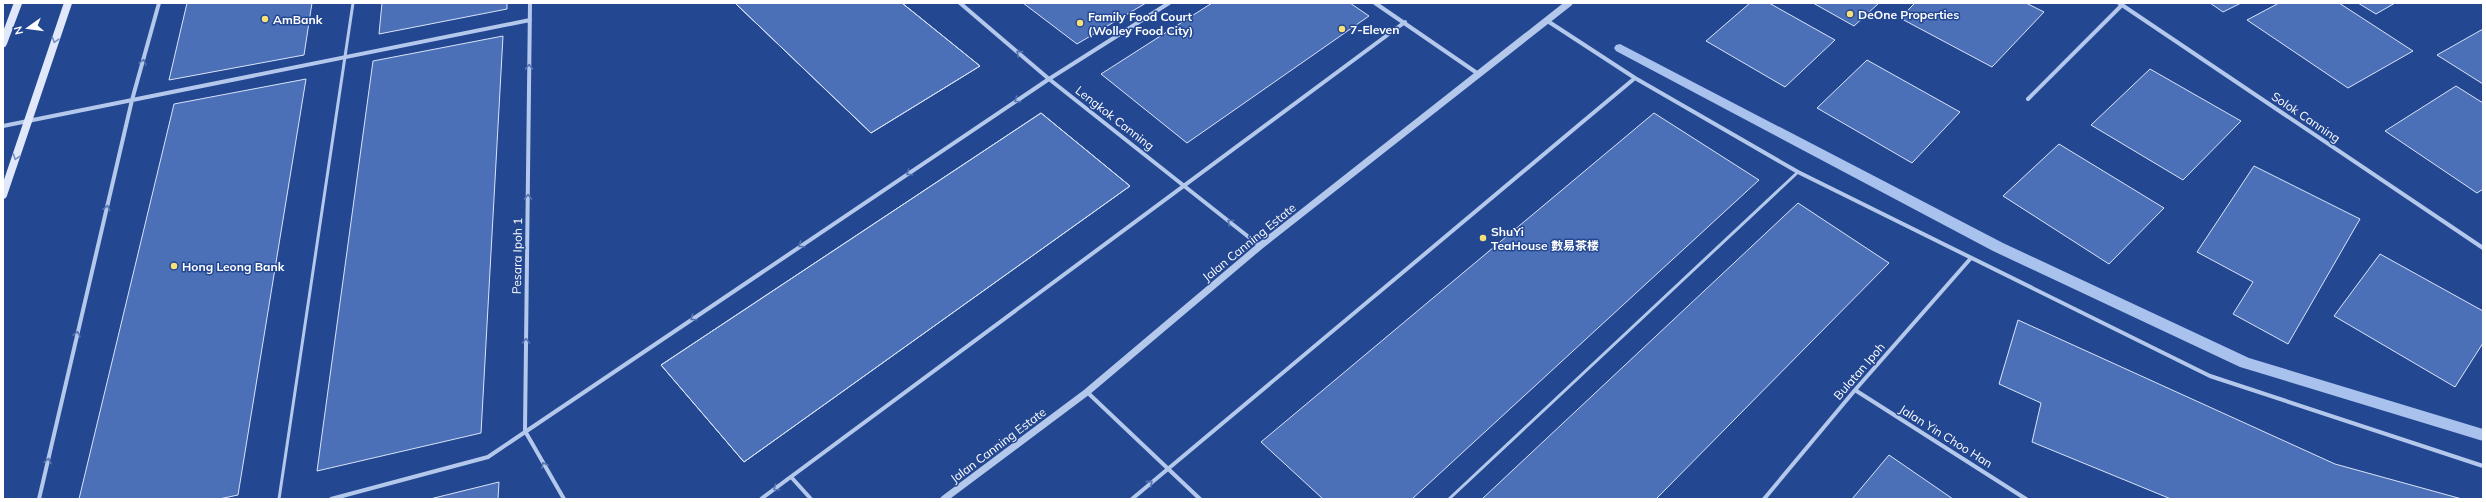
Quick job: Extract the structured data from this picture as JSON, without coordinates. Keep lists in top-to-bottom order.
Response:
{
  "streets": {
    "street": [
      "Solok Canning",
      "Lengkok Canning",
      "Jalan Canning Estate",
      "Pesara Ipoh 1",
      "Bulatan Ipoh",
      "Jalan Yin Choo Han"
    ]
  },
  "crossings": [
    ["Lengkok Canning", "Jalan Canning Estate"],
    ["Bulatan Ipoh", "Jalan Yin Choo Han"]
  ],
  "one_way": ["Lengkok Canning", "Pesara Ipoh 1"],
  "places": [
    "DeOne Properties",
    "AmBank",
    "Family Food Court (Wolley Food City)",
    "7-Eleven",
    "ShuYi TeaHouse 數易茶楼",
    "Hong Leong Bank"
  ],
  "north": "left"
}
